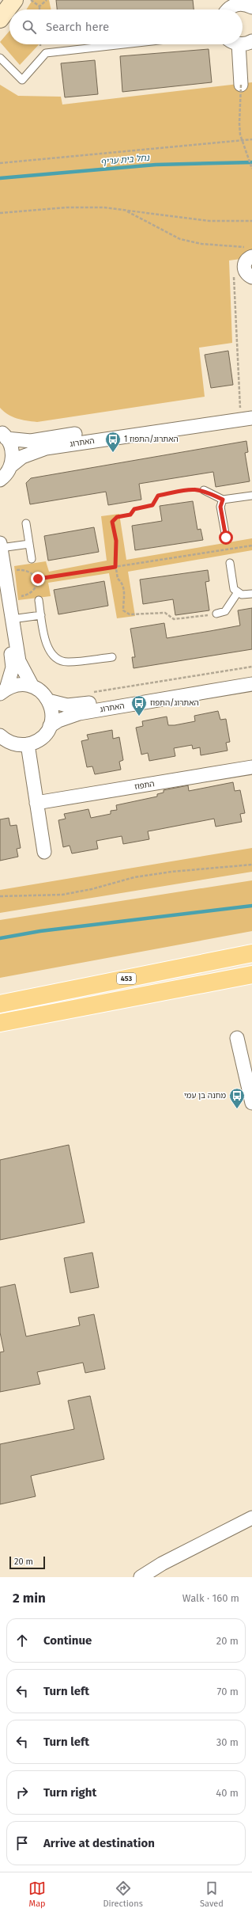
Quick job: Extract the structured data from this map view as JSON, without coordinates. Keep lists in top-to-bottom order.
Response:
{
  "streets": {
    "main road": ["453"],
    "street": ["האתרוג", "התפוז"]
  },
  "water": ["נחל בית עריף"],
  "places": {
    "bus stop": ["האתרוג/התפוז 1", "האתרוג/התפוז", "מחנה בן עמי"]
  },
  "scale_bar": "20 m",
  "page": {
    "search": "Search here",
    "scale": "20 m",
    "heading": ["2 min", "Walk · 160 m"],
    "list": [
      ["Continue", "20 m"],
      ["Turn left", "70 m"],
      ["Turn left", "30 m"],
      ["Turn right", "40 m"],
      "Arrive at destination"
    ],
    "nav": ["Map", "Directions", "Saved"]
  }
}
